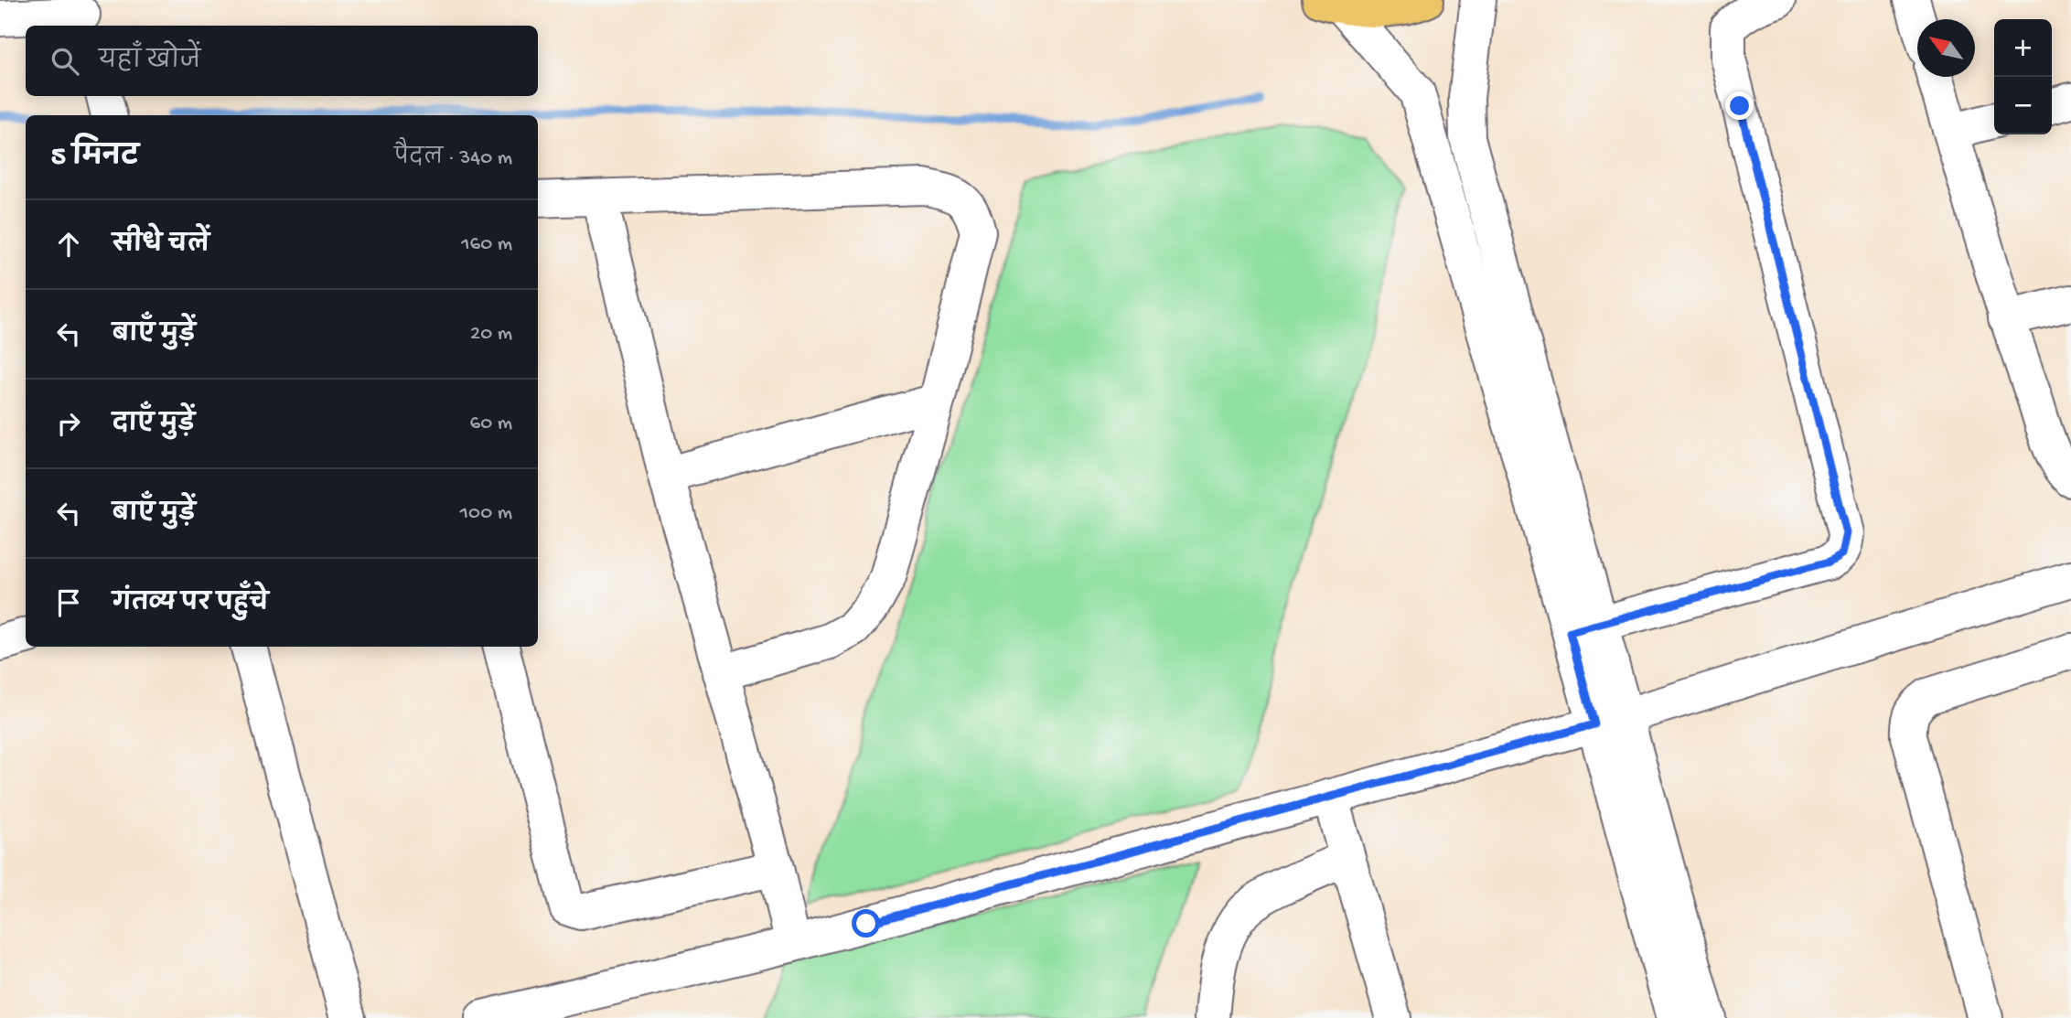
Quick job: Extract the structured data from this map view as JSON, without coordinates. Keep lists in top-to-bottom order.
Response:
{
  "north": "top left",
  "page": {
    "map_buttons": ["+", "−"],
    "search": "यहाँ खोजें",
    "heading": ["5 मिनट", "पैदल · 340 m"],
    "list": [
      ["सीधे चलें", "160 m"],
      ["बाएँ मुड़ें", "20 m"],
      ["दाएँ मुड़ें", "60 m"],
      ["बाएँ मुड़ें", "100 m"],
      "गंतव्य पर पहुँचे"
    ]
  }
}
